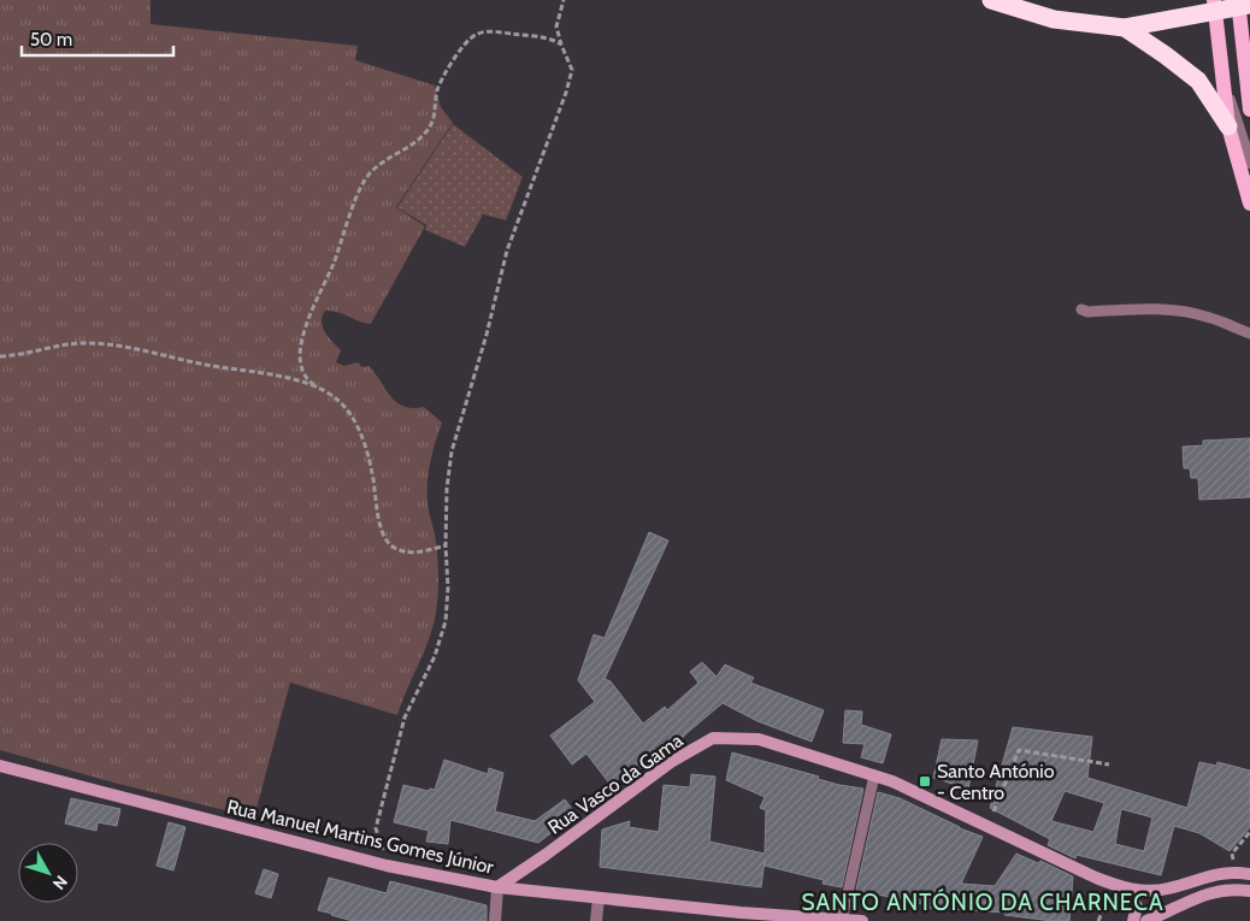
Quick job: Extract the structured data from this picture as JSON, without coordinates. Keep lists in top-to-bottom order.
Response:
{
  "streets": {
    "street": ["Rua Vasco da Gama", "Rua Manuel Martins Gomes Júnior"]
  },
  "crossings": [
    ["Rua Vasco da Gama", "Rua Manuel Martins Gomes Júnior"]
  ],
  "districts": ["SANTO ANTÓNIO DA CHARNECA"],
  "places": {
    "transit": ["Santo António - Centro"]
  },
  "scale_bar": "50 m",
  "north": "bottom right"
}
